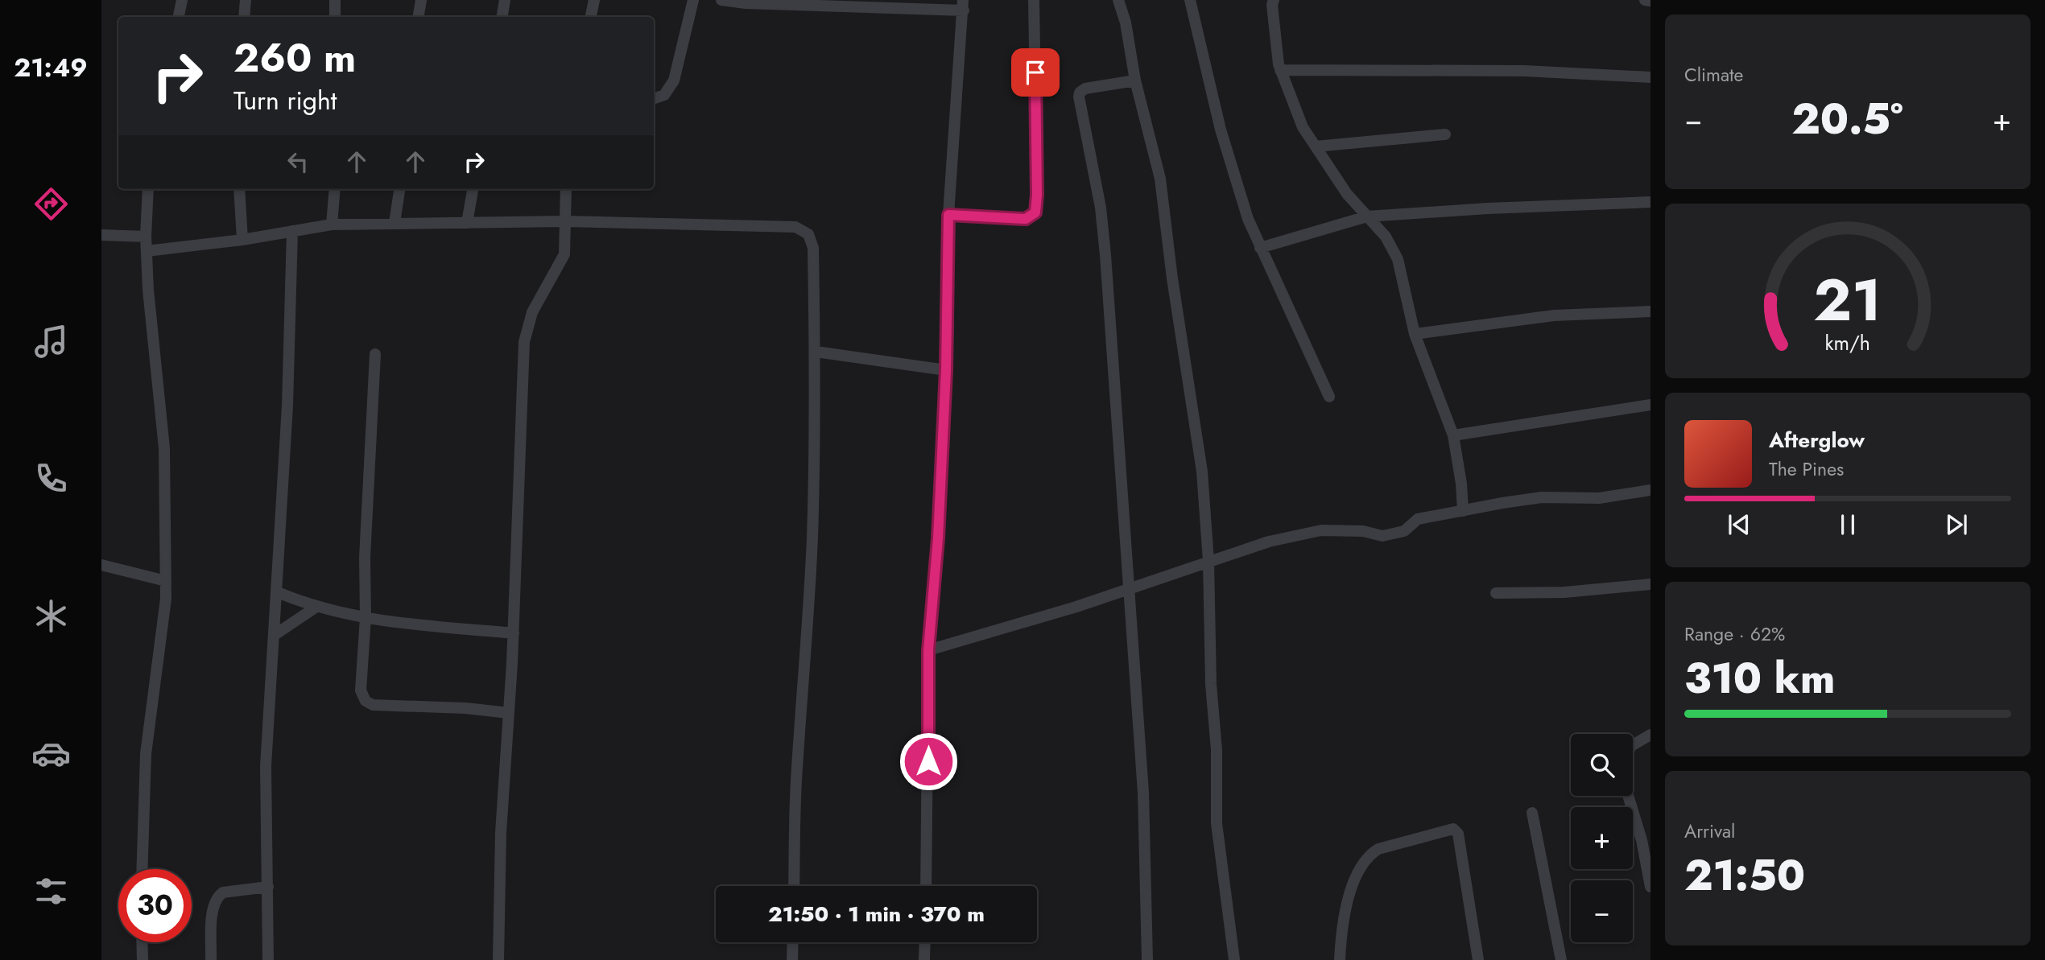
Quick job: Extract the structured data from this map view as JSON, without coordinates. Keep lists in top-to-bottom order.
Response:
{
  "page": {
    "tabs": "21:49",
    "tile": [
      "Climate",
      ["Range · 62%", "310 km"],
      ["Arrival", "21:50"]
    ],
    "turn": ["260 m", "Turn right"],
    "heat": ["−", "20.5°", "+"],
    "song": ["Afterglow", "The Pines"],
    "map_buttons": ["+", "−"],
    "limit": "30",
    "trip": "21:50 · 1 min · 370 m",
    "gauge": ["21", "km/h"]
  }
}
